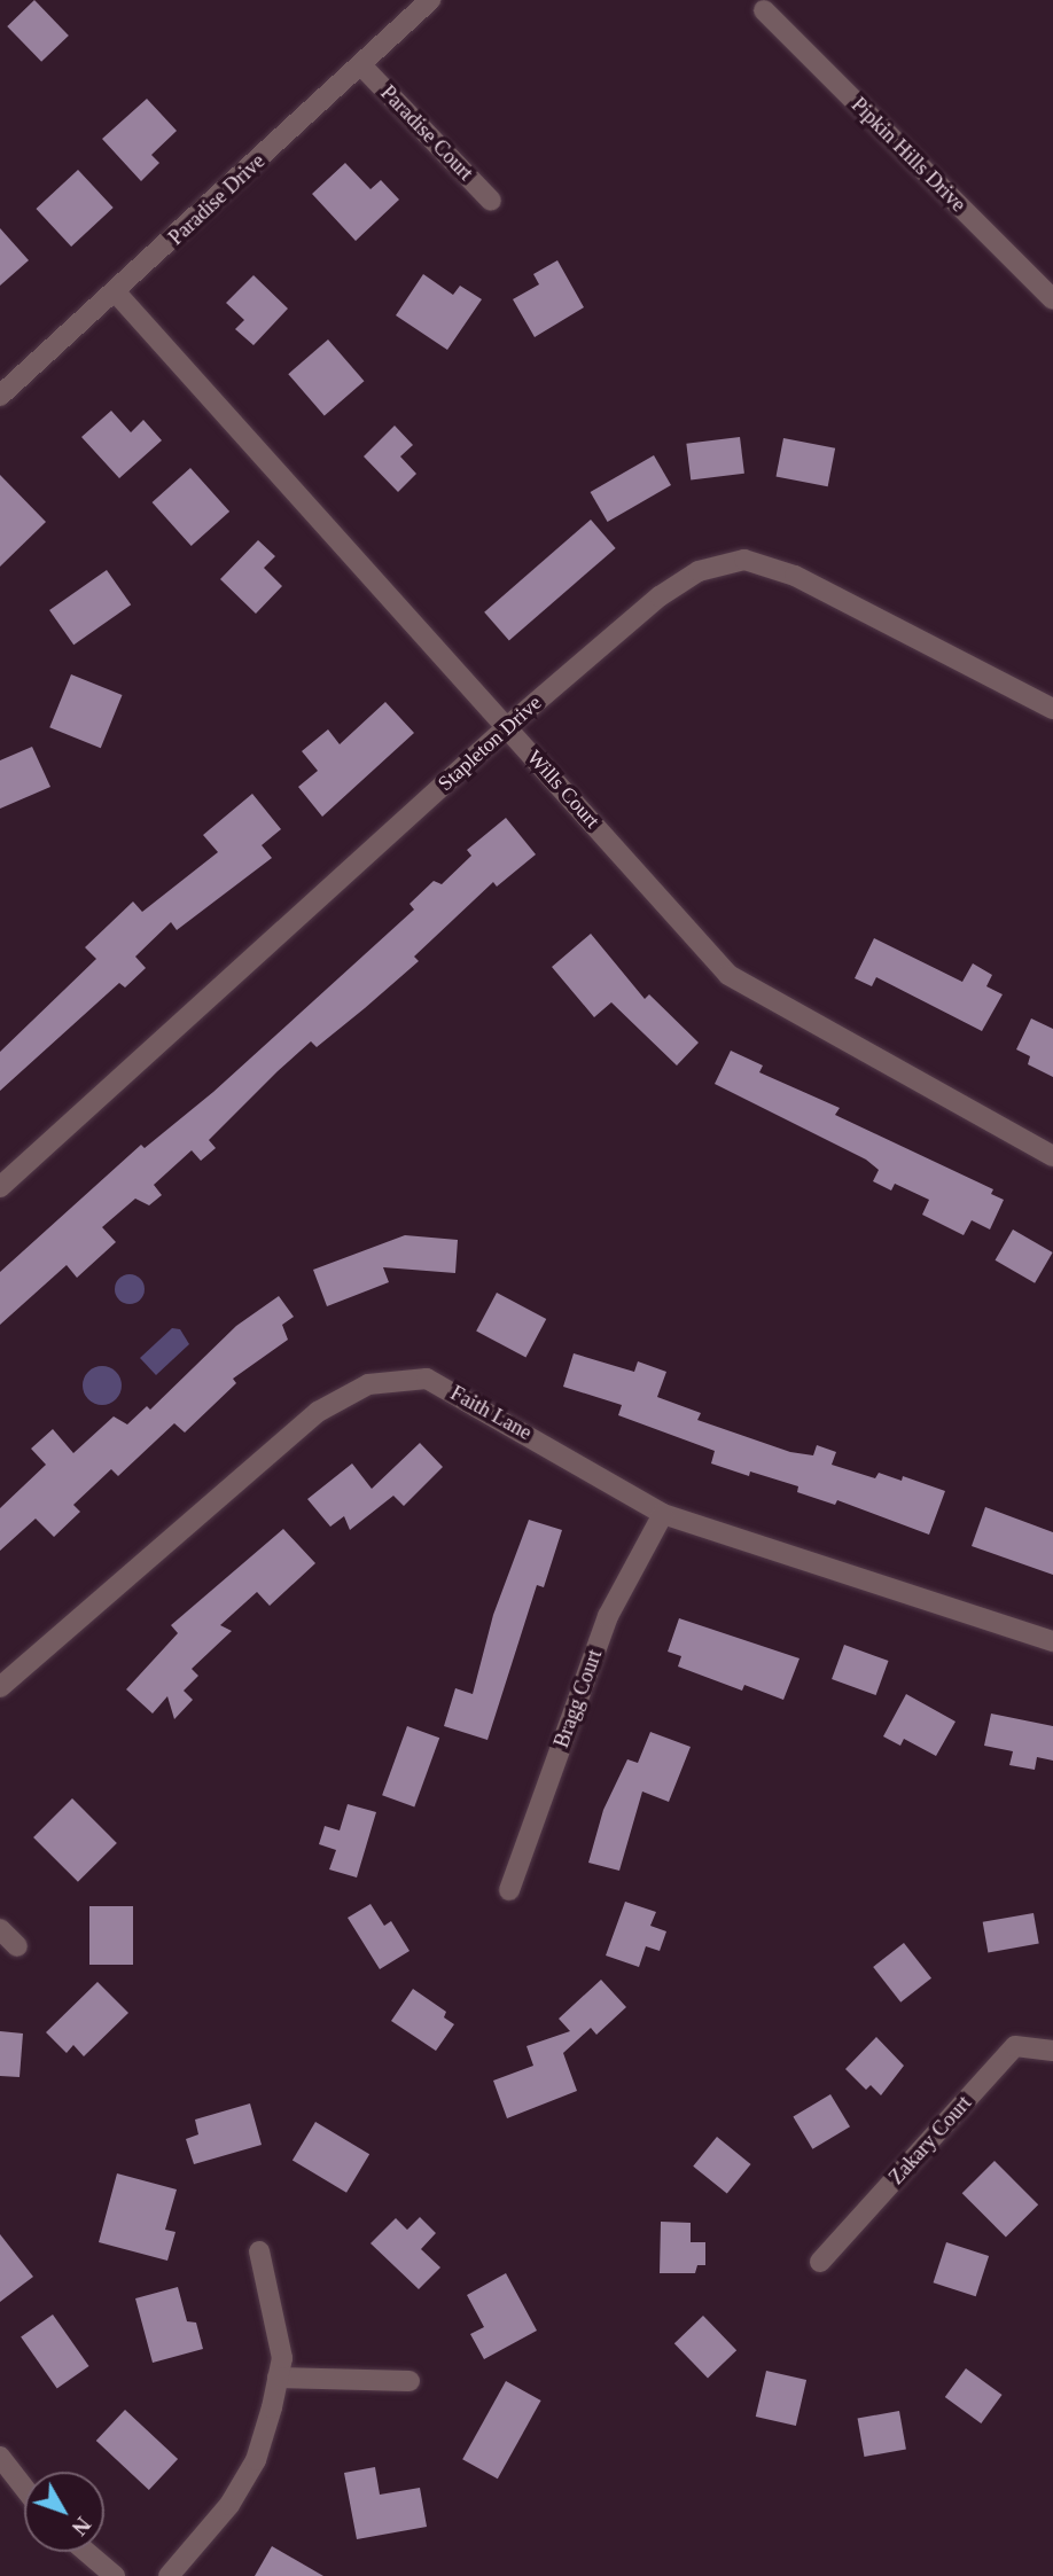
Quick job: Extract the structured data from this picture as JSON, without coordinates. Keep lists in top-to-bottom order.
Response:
{
  "streets": {
    "street": [
      "Paradise Court",
      "Pipkin Hills Drive",
      "Paradise Drive",
      "Stapleton Drive",
      "Wills Court",
      "Faith Lane",
      "Bragg Court",
      "Zakary Court"
    ]
  },
  "crossings": [
    ["Paradise Court", "Paradise Drive"],
    ["Paradise Drive", "Wills Court"],
    ["Stapleton Drive", "Wills Court"],
    ["Faith Lane", "Bragg Court"]
  ],
  "north": "bottom right"
}
